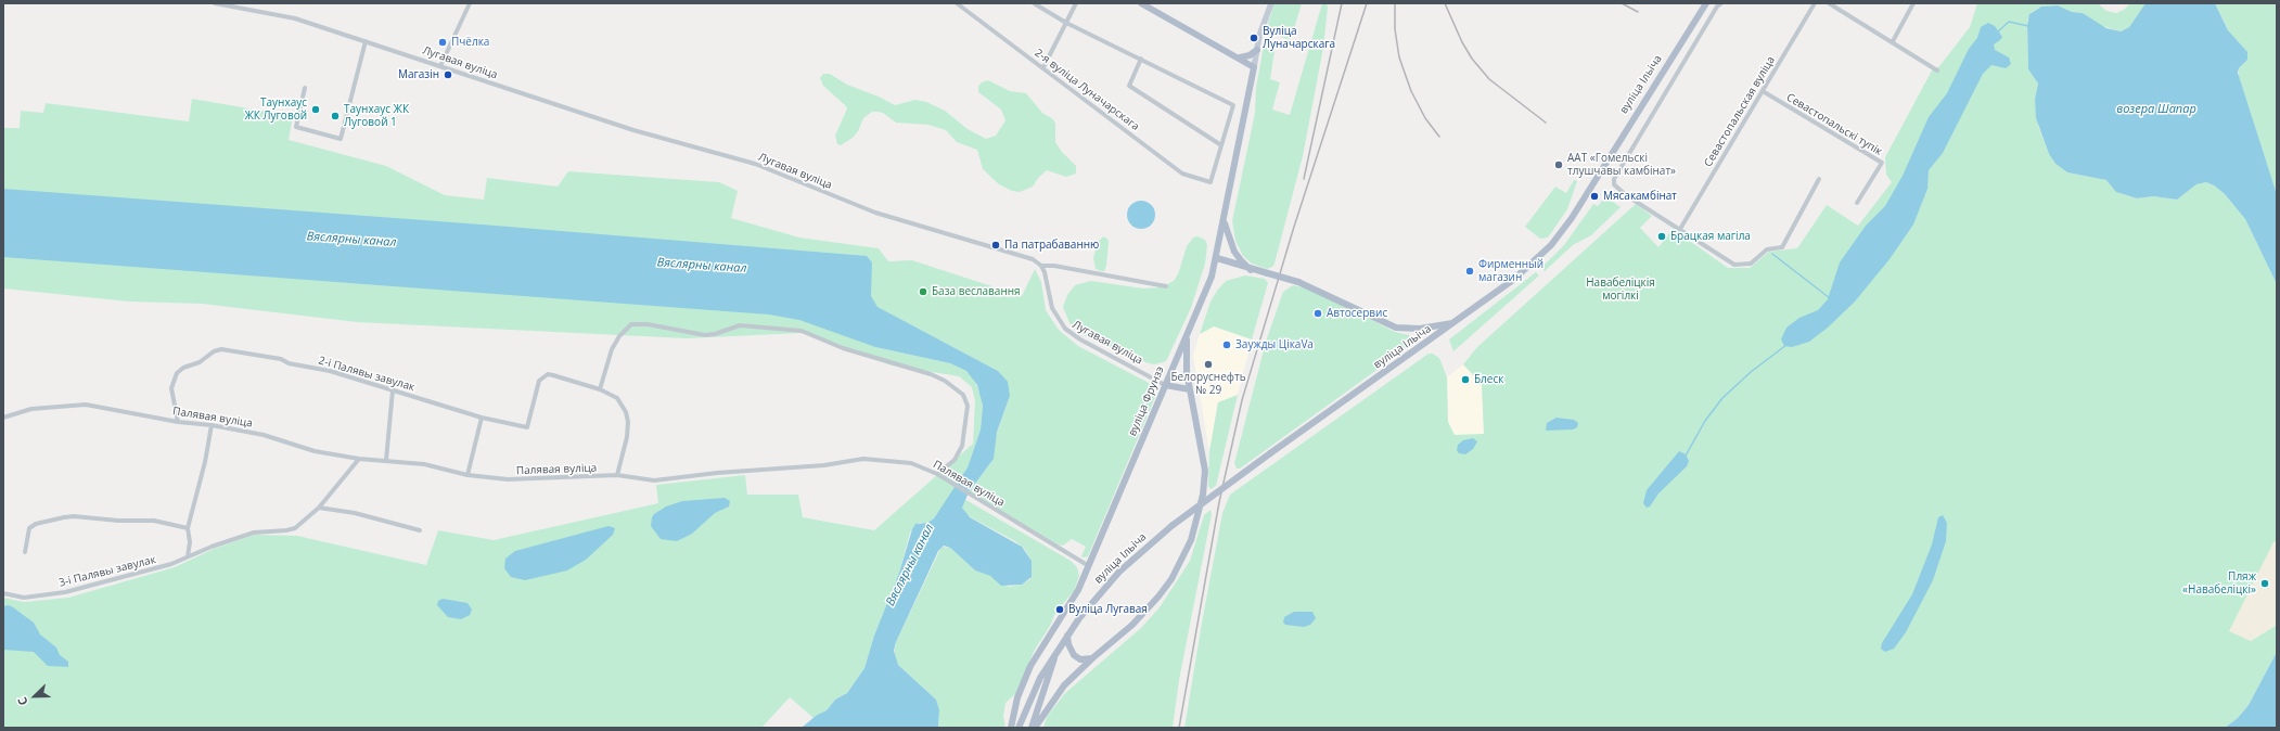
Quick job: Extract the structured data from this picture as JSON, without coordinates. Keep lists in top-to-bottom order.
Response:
{
  "streets": {
    "main road": ["вуліца Ільіча", "вуліца Фрунзэ"],
    "street": [
      "Лугавая вуліца",
      "2-я вуліца Луначарскага",
      "Севастопальская вуліца",
      "Севастопальскі тупік",
      "2-і Палявы завулак",
      "Палявая вуліца",
      "3-і Палявы завулак"
    ]
  },
  "crossings": [
    ["Лугавая вуліца", "вуліца Фрунзэ"],
    ["Севастопальская вуліца", "Севастопальскі тупік"],
    ["2-і Палявы завулак", "Палявая вуліца"],
    ["вуліца Фрунзэ", "Палявая вуліца"],
    ["Палявая вуліца", "3-і Палявы завулак"]
  ],
  "water": ["возера Шапар", "Вяслярны канал"],
  "parks": ["Навабеліцкія могілкі"],
  "places": [
    "Вуліца Луначарскага",
    "Пчёлка",
    "Магазін",
    "Таунхаус ЖК Луговой",
    "Таунхаус ЖК Луговой 1",
    "ААТ «Гомельскі тлушчавы камбінат»",
    "Мясакамбінат",
    "Брацкая магіла",
    "Па патрабаванню",
    "Фирменный магазин",
    "База веславання",
    "Автосервис",
    "Заужды ЦікаVа",
    "Белоруснефть № 29",
    "Блеск",
    "Пляж «Навабеліцкі»",
    "Вуліца Лугавая"
  ],
  "north": "bottom left"
}
